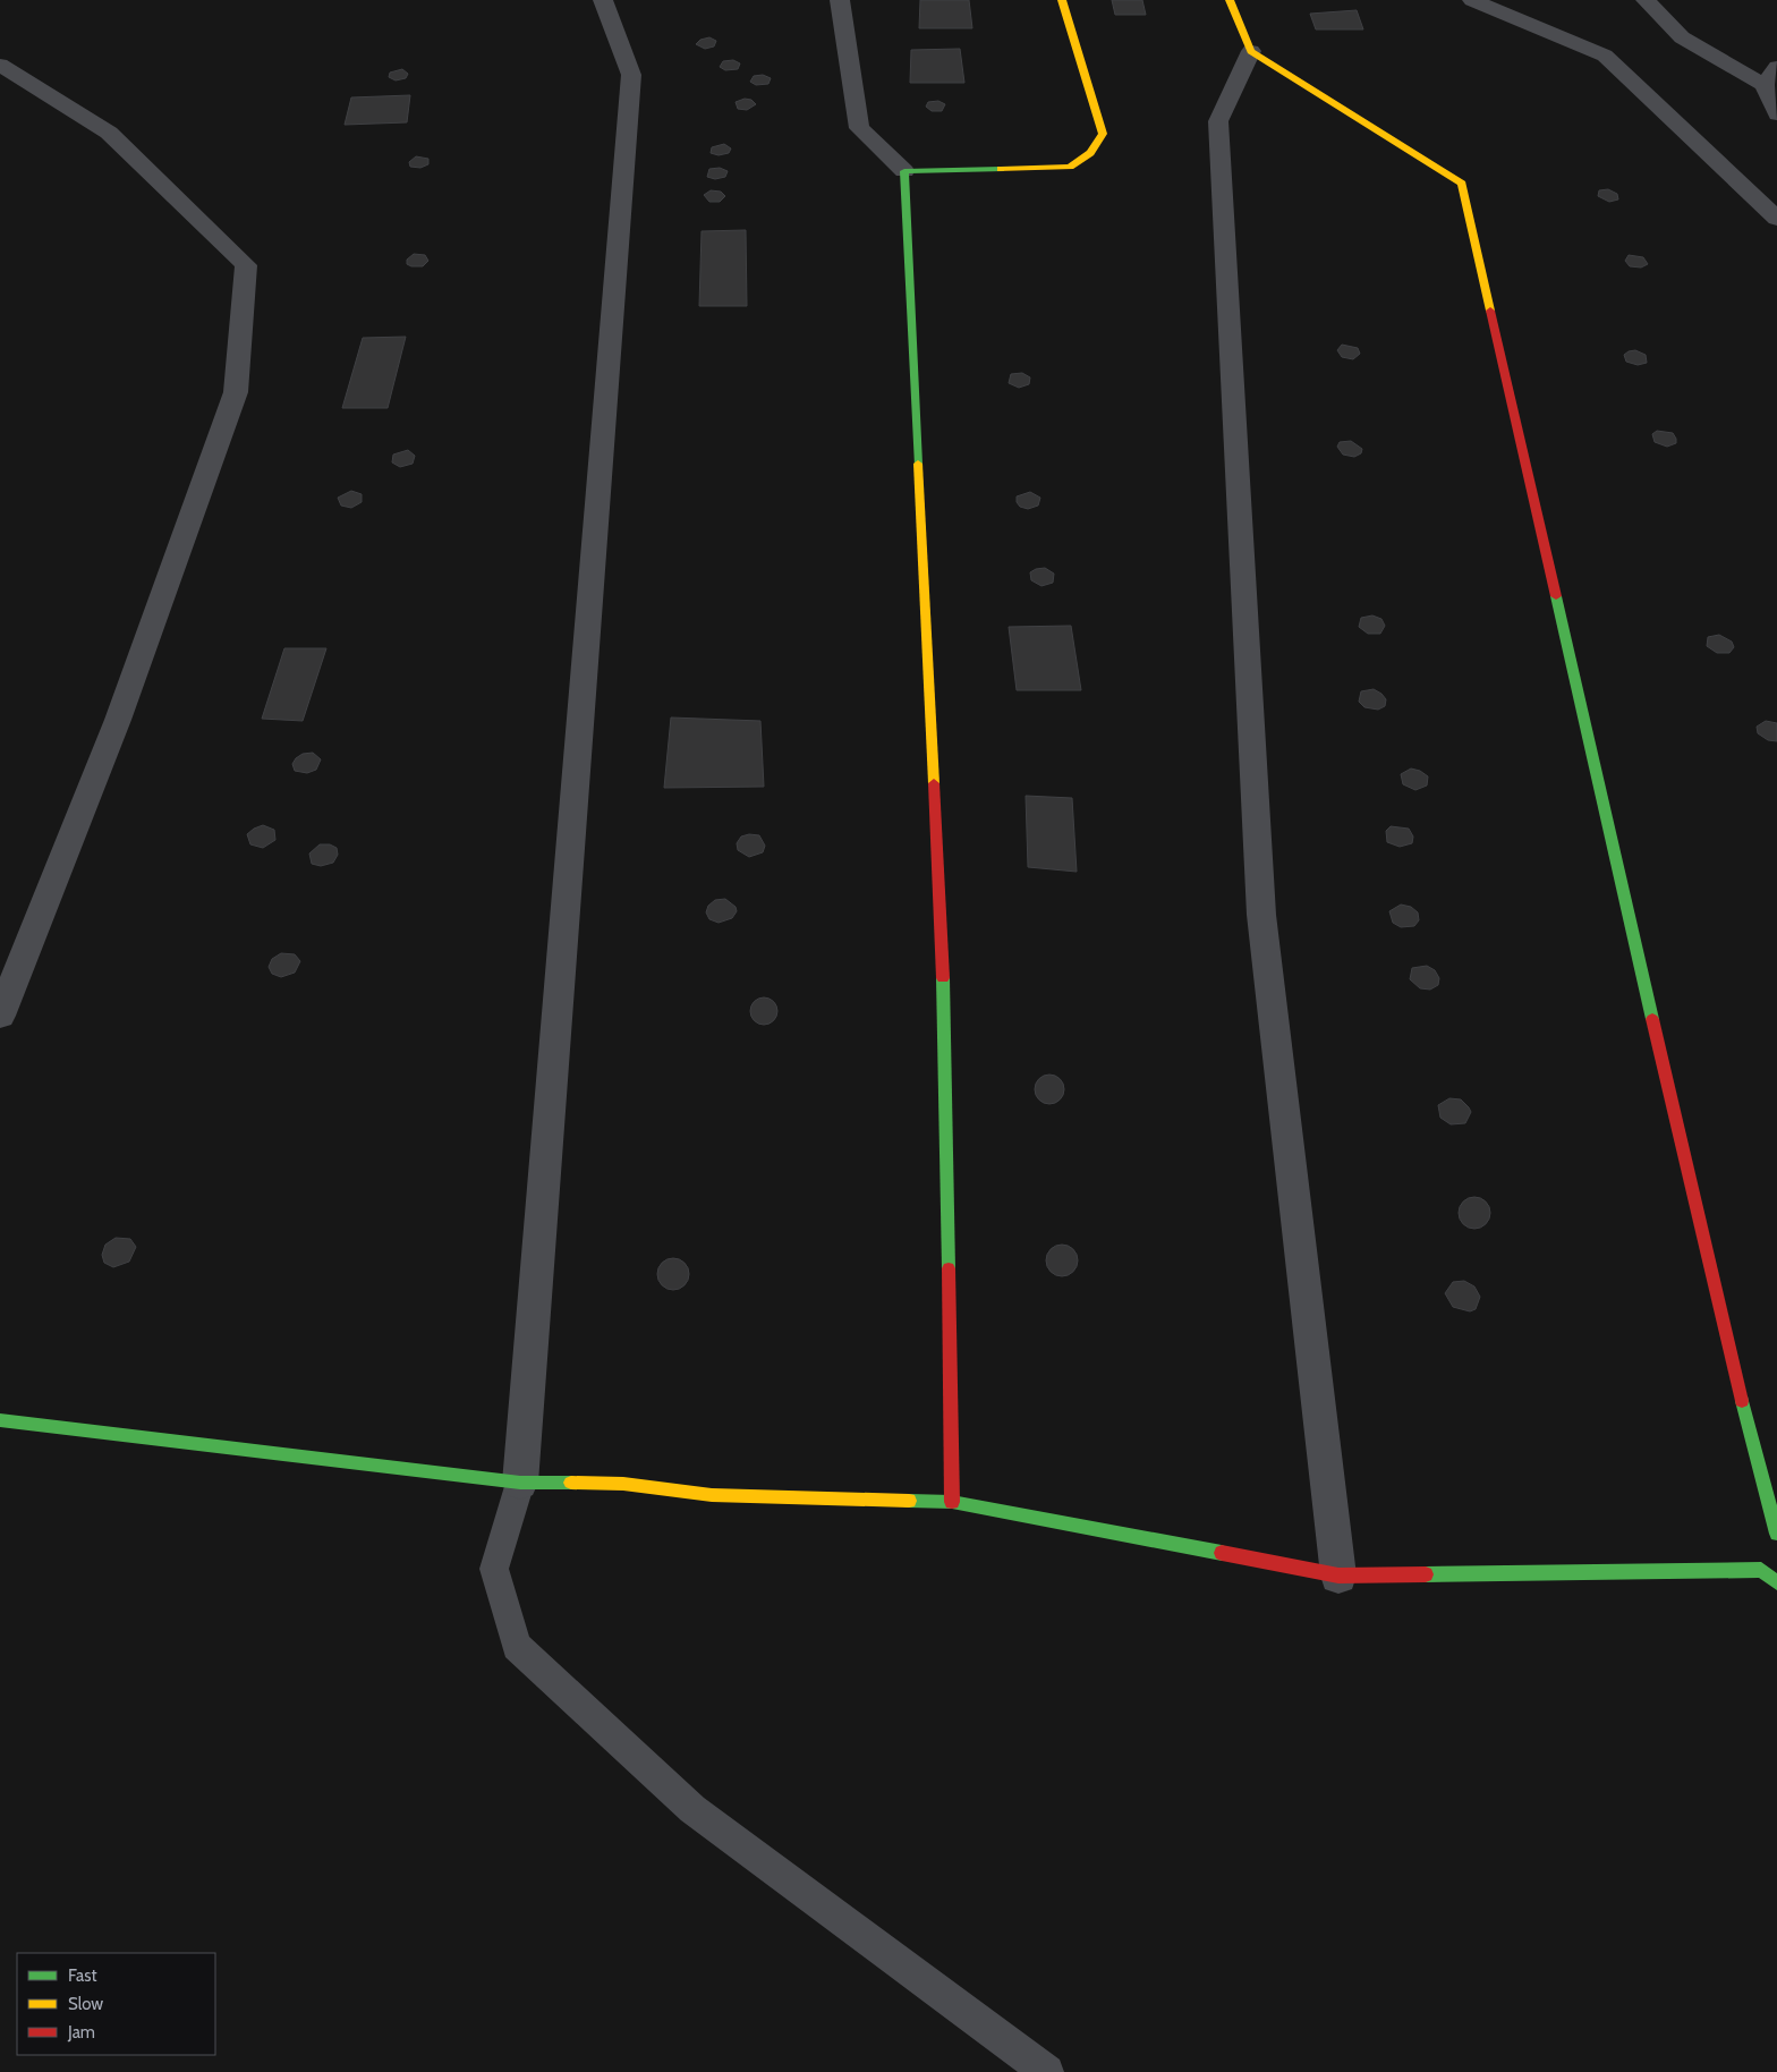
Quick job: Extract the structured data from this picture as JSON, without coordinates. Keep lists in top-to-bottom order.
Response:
{
  "legend": ["Fast", "Slow", "Jam"]
}
